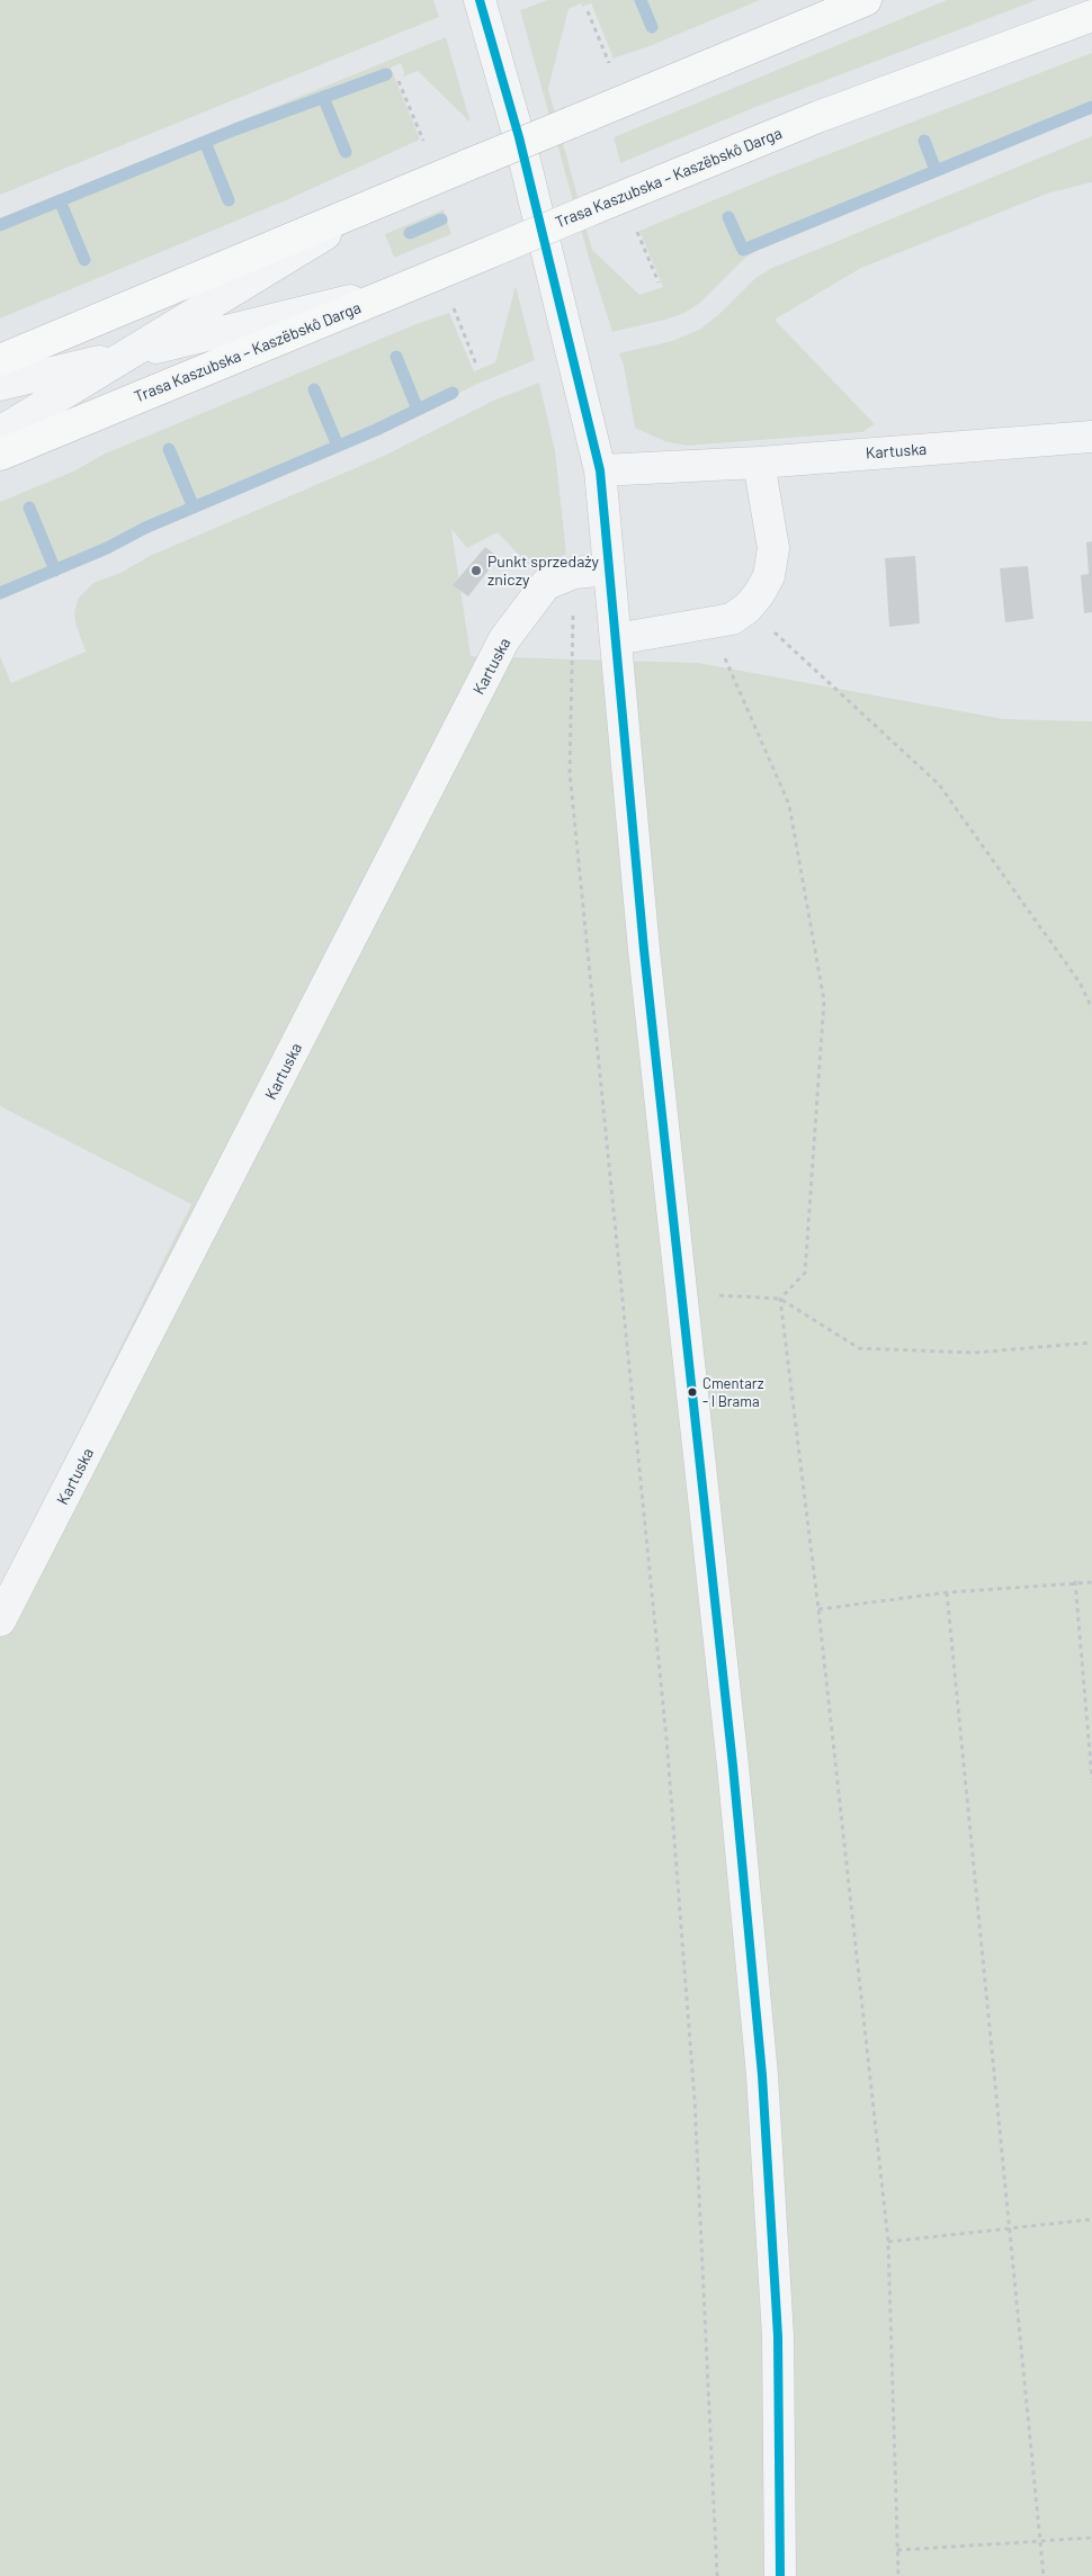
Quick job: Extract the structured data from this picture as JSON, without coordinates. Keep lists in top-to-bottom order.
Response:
{
  "streets": {
    "highway": ["Trasa Kaszubska – Kaszëbskô Darga"],
    "street": ["Kartuska"]
  },
  "places": ["Punkt sprzedaży zniczy", "Cmentarz - I Brama"]
}
